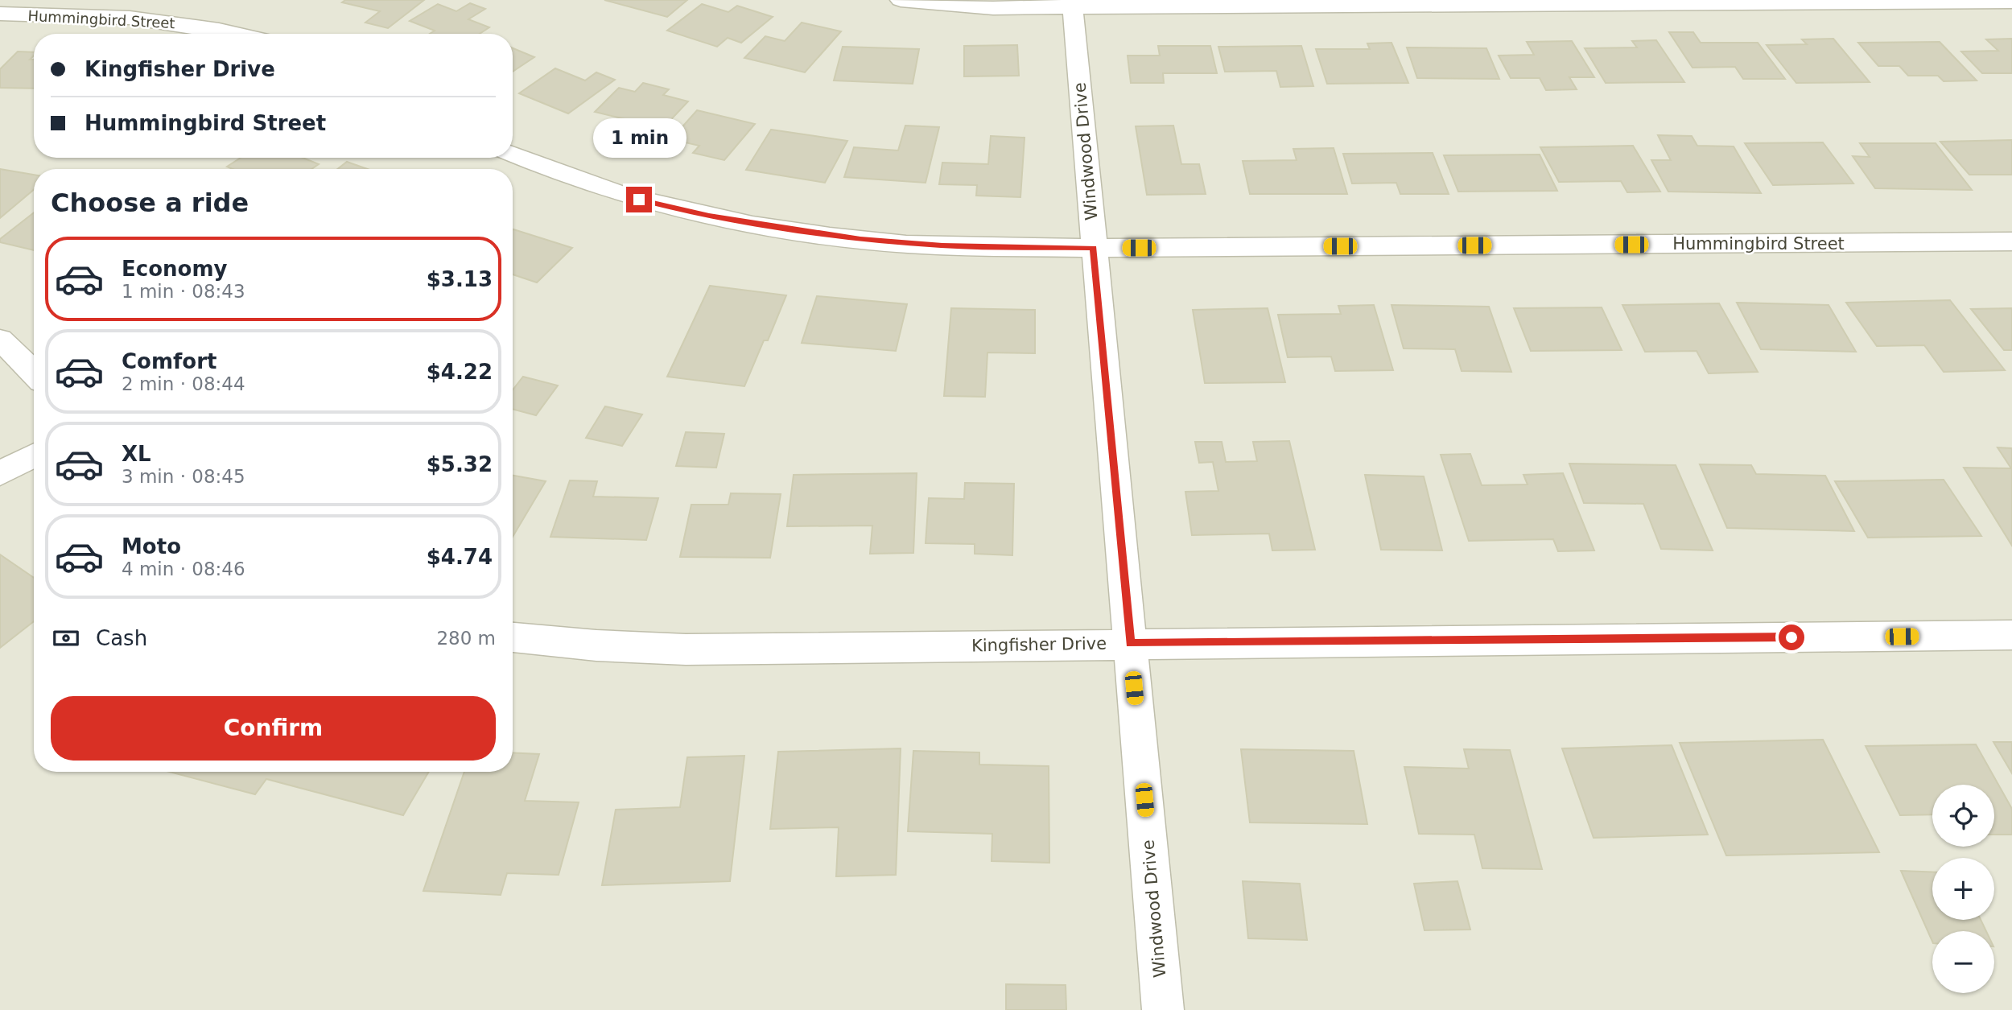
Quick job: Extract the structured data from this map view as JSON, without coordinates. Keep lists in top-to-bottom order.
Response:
{
  "streets": {
    "street": ["Hummingbird Street", "Windwood Drive", "Kingfisher Drive"]
  },
  "crossings": [
    ["Hummingbird Street", "Windwood Drive"],
    ["Windwood Drive", "Kingfisher Drive"]
  ],
  "page": {
    "banner": ["Kingfisher Drive", "Hummingbird Street"],
    "bubble": "1 min",
    "heading": "Choose a ride",
    "list": [
      {
        "name": "Economy",
        "note": "1 min · 08:43",
        "value": "$3.13"
      },
      {
        "name": "Comfort",
        "note": "2 min · 08:44",
        "value": "$4.22"
      },
      {
        "name": "XL",
        "note": "3 min · 08:45",
        "value": "$5.32"
      },
      {
        "name": "Moto",
        "note": "4 min · 08:46",
        "value": "$4.74"
      }
    ],
    "pay": ["Cash", "280 m"],
    "buttons": "Confirm",
    "map_buttons": ["+", "−"]
  }
}
